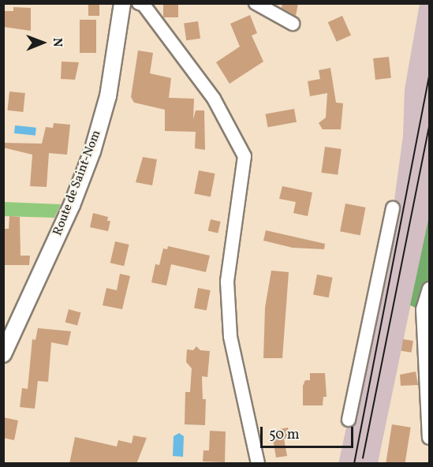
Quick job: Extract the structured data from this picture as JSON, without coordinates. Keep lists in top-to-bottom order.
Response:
{
  "streets": {
    "street": ["Route de Saint-Nom"]
  },
  "scale_bar": "50 m",
  "north": "right"
}
